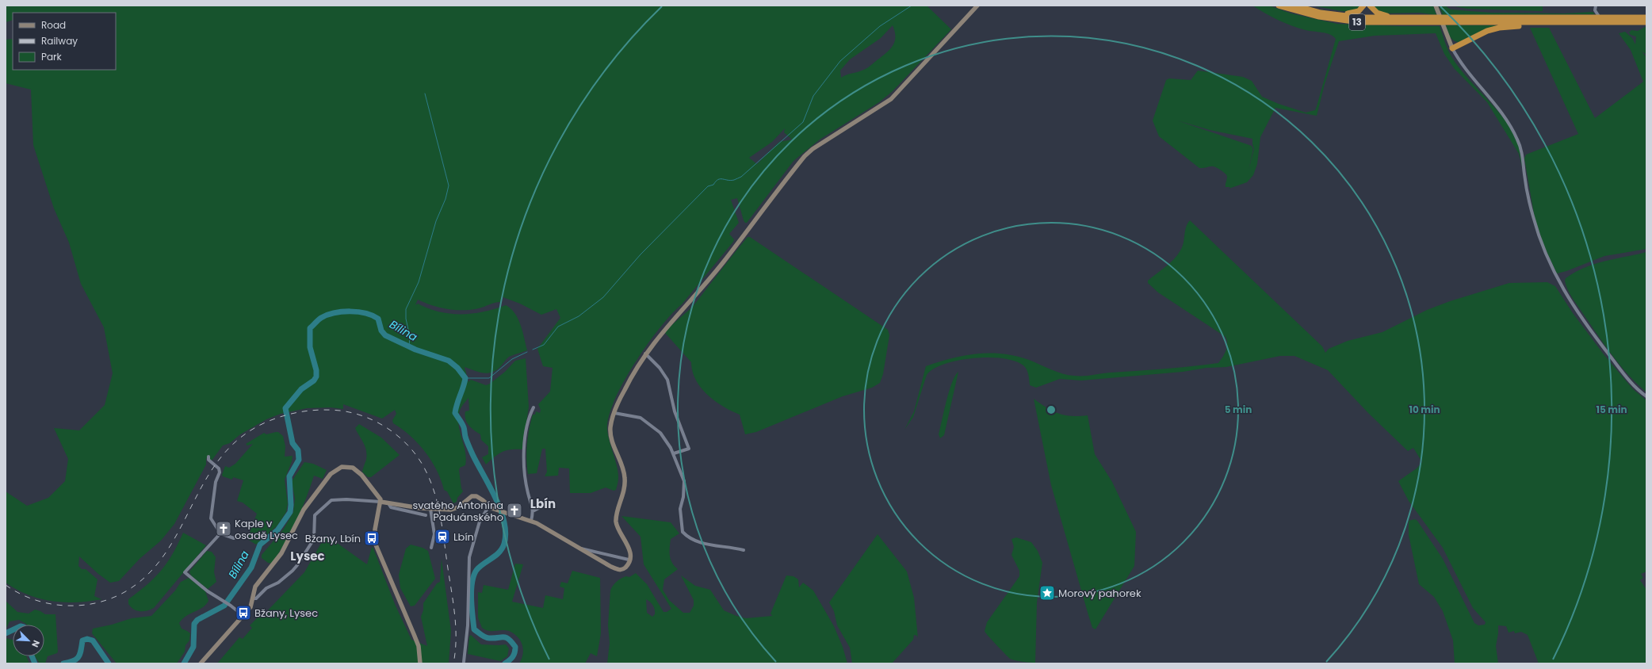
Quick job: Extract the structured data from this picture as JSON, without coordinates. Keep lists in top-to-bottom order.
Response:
{
  "streets": {
    "highway": ["13"]
  },
  "districts": ["Lbín", "Lysec"],
  "water": ["Bílina"],
  "places": {
    "church": ["svatého Antonína Paduánského", "Kaple v osadě Lysec"],
    "station": ["Lbín"],
    "bus stop": ["Bžany, Lbín", "Bžany, Lysec"],
    "place": ["Morový pahorek"]
  },
  "legend": ["Road", "Railway", "Park"],
  "north": "bottom right",
  "rings": ["5 min", "10 min", "15 min"]
}
